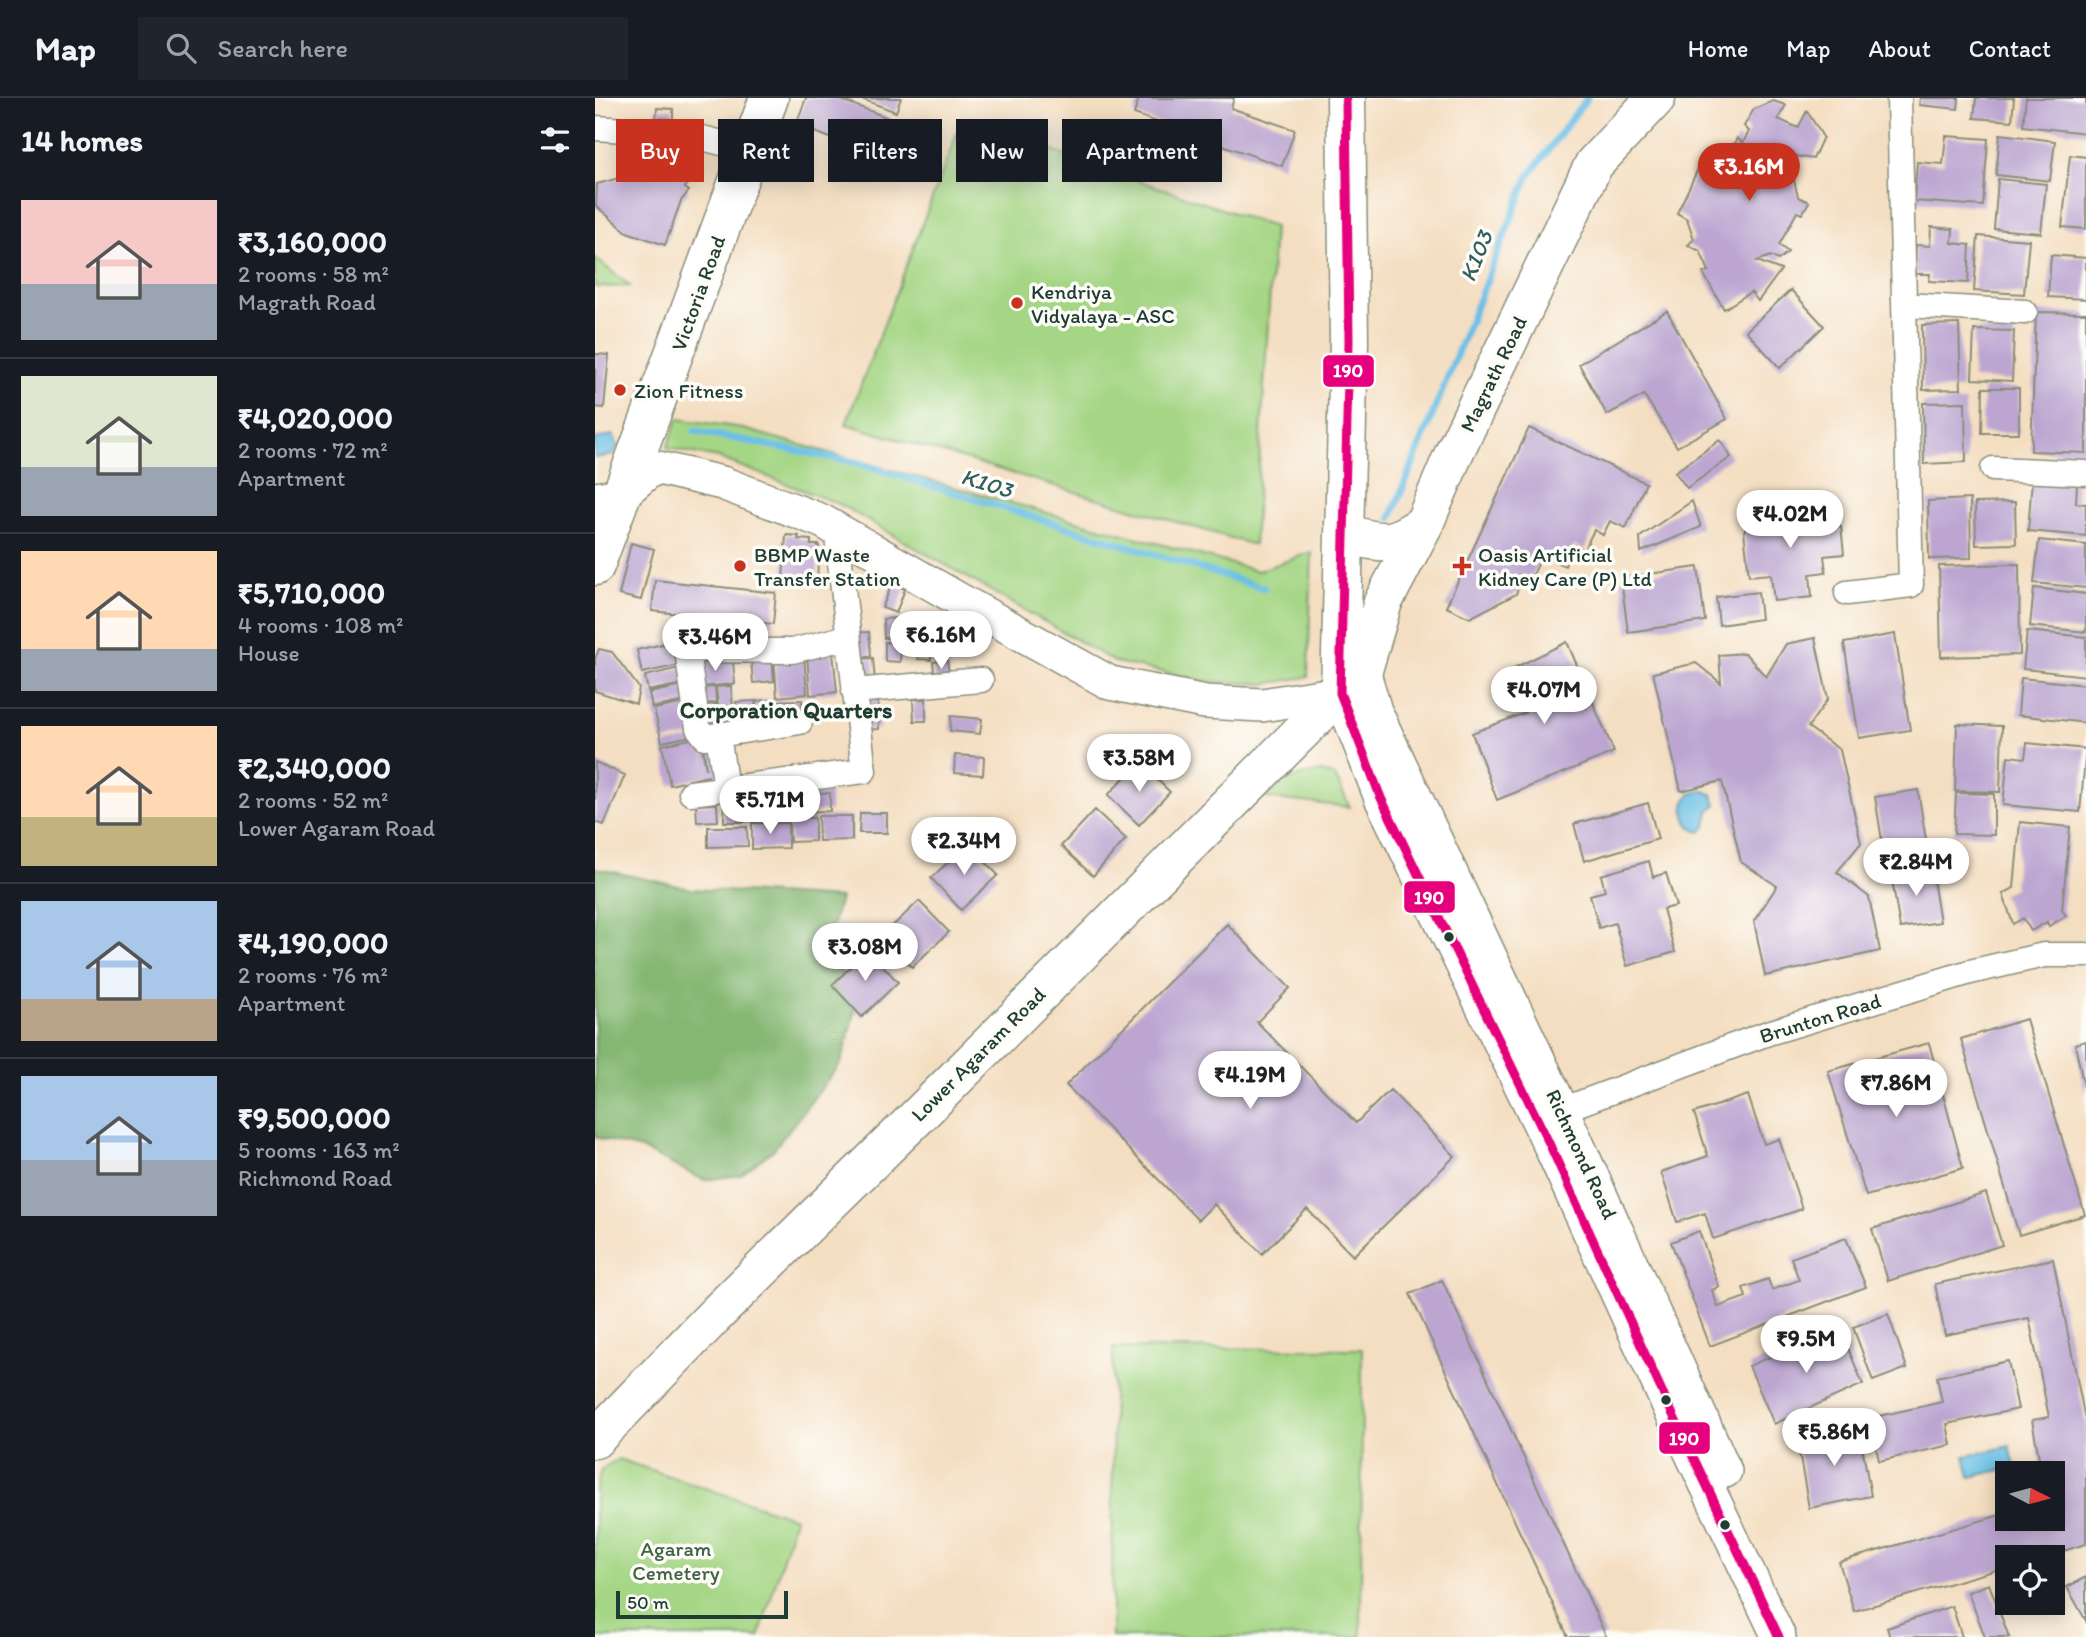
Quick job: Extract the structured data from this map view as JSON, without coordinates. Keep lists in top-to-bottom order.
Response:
{
  "streets": {
    "main road": [
      "Victoria Road",
      "Magrath Road",
      "Lower Agaram Road",
      "Richmond Road"
    ],
    "street": ["Brunton Road"]
  },
  "crossings": [
    ["Magrath Road", "Lower Agaram Road"],
    ["Magrath Road", "Richmond Road"],
    ["Brunton Road", "Richmond Road"],
    ["Lower Agaram Road", "Richmond Road"]
  ],
  "districts": ["Corporation Quarters"],
  "water": ["K103"],
  "parks": ["Agaram Cemetery"],
  "places": {
    "other": ["Kendriya Vidyalaya - ASC", "Zion Fitness", "BBMP Waste Transfer Station"],
    "health": ["Oasis Artificial Kidney Care (P) Ltd"]
  },
  "lines": ["transit line 190"],
  "scale_bar": "50 m",
  "north": "right",
  "page": {
    "header": "Map",
    "search": "Search here",
    "nav": [
      "Home",
      "Map",
      "About",
      "Contact"
    ],
    "heading": "14 homes",
    "chip": [
      "Buy",
      "Rent",
      "Filters",
      "New",
      "Apartment"
    ],
    "price": [
      "₹3.16M",
      "₹4.02M",
      "₹6.16M",
      "₹3.46M",
      "₹4.07M",
      "₹3.58M",
      "₹5.71M",
      "₹2.34M",
      "₹2.84M",
      "₹3.08M",
      "₹4.19M",
      "₹7.86M",
      "₹9.5M",
      "₹5.86M"
    ],
    "list": [
      {
        "name": "₹3,160,000",
        "note": "2 rooms · 58 m² · Magrath Road"
      },
      {
        "name": "₹4,020,000",
        "note": "2 rooms · 72 m² · Apartment"
      },
      {
        "name": "₹5,710,000",
        "note": "4 rooms · 108 m² · House"
      },
      {
        "name": "₹2,340,000",
        "note": "2 rooms · 52 m² · Lower Agaram Road"
      },
      {
        "name": "₹4,190,000",
        "note": "2 rooms · 76 m² · Apartment"
      },
      {
        "name": "₹9,500,000",
        "note": "5 rooms · 163 m² · Richmond Road"
      }
    ],
    "scale": "50 m"
  }
}
